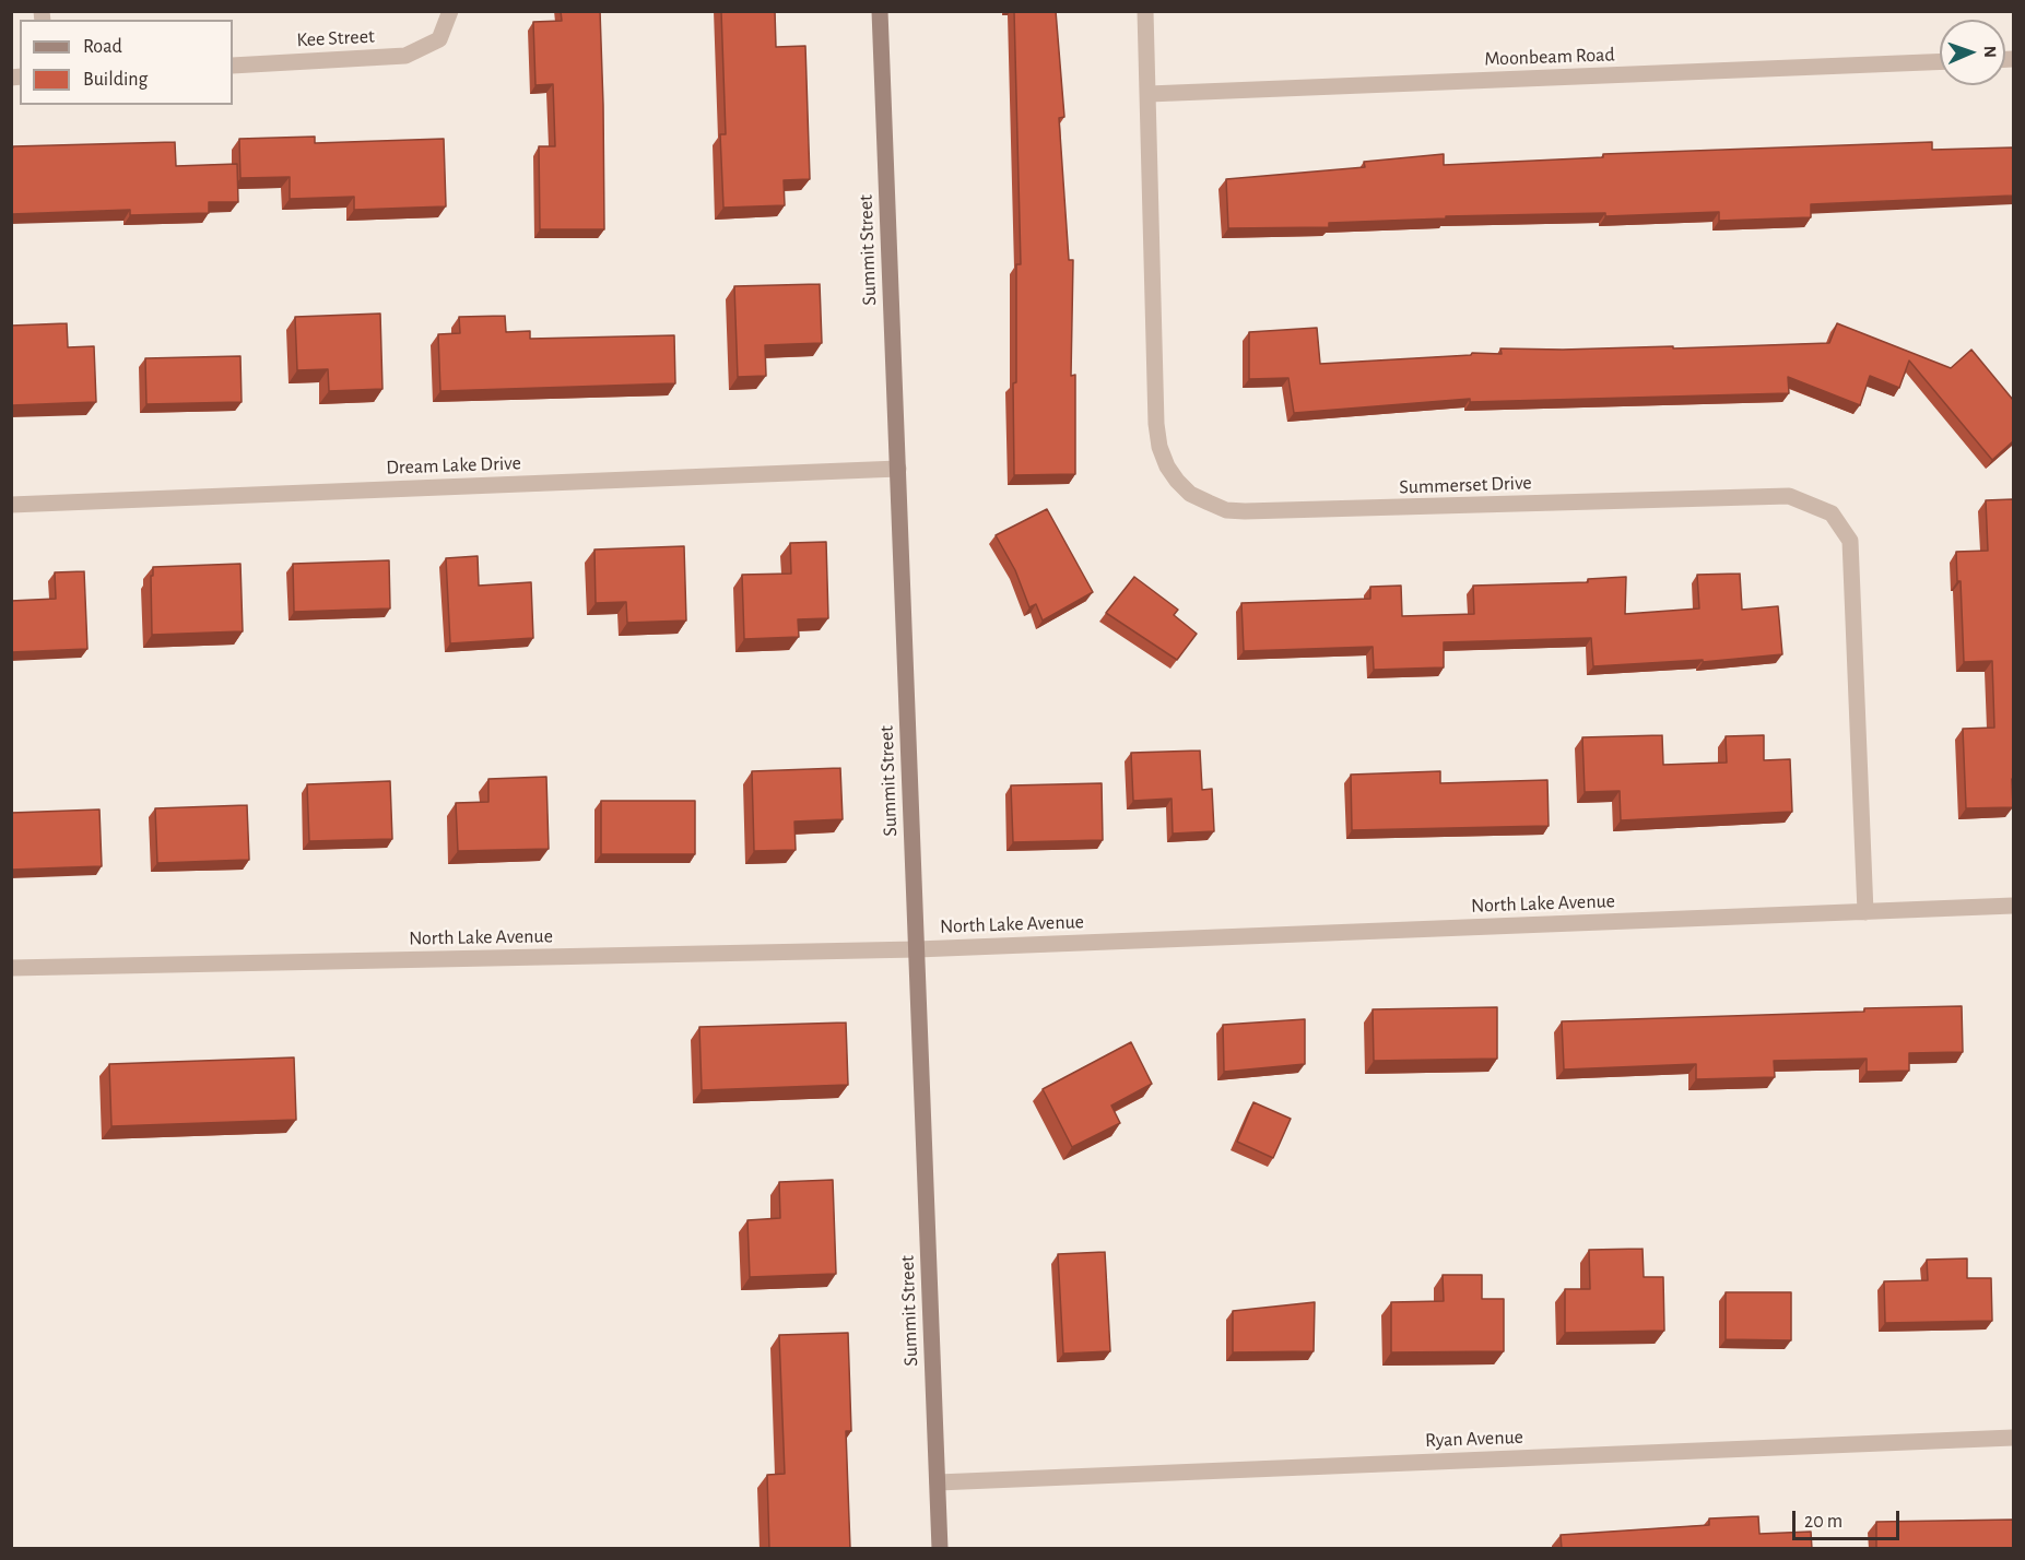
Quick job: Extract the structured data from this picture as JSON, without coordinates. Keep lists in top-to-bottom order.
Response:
{
  "streets": {
    "street": [
      "Kee Street",
      "Moonbeam Road",
      "Summit Street",
      "Dream Lake Drive",
      "Summerset Drive",
      "North Lake Avenue",
      "Ryan Avenue"
    ]
  },
  "crossings": [
    ["Moonbeam Road", "Summerset Drive"],
    ["Summit Street", "Dream Lake Drive"],
    ["Summit Street", "North Lake Avenue"],
    ["Summit Street", "Ryan Avenue"],
    ["Summerset Drive", "North Lake Avenue"]
  ],
  "legend": ["Road", "Building"],
  "scale_bar": "20 m",
  "north": "right"
}
